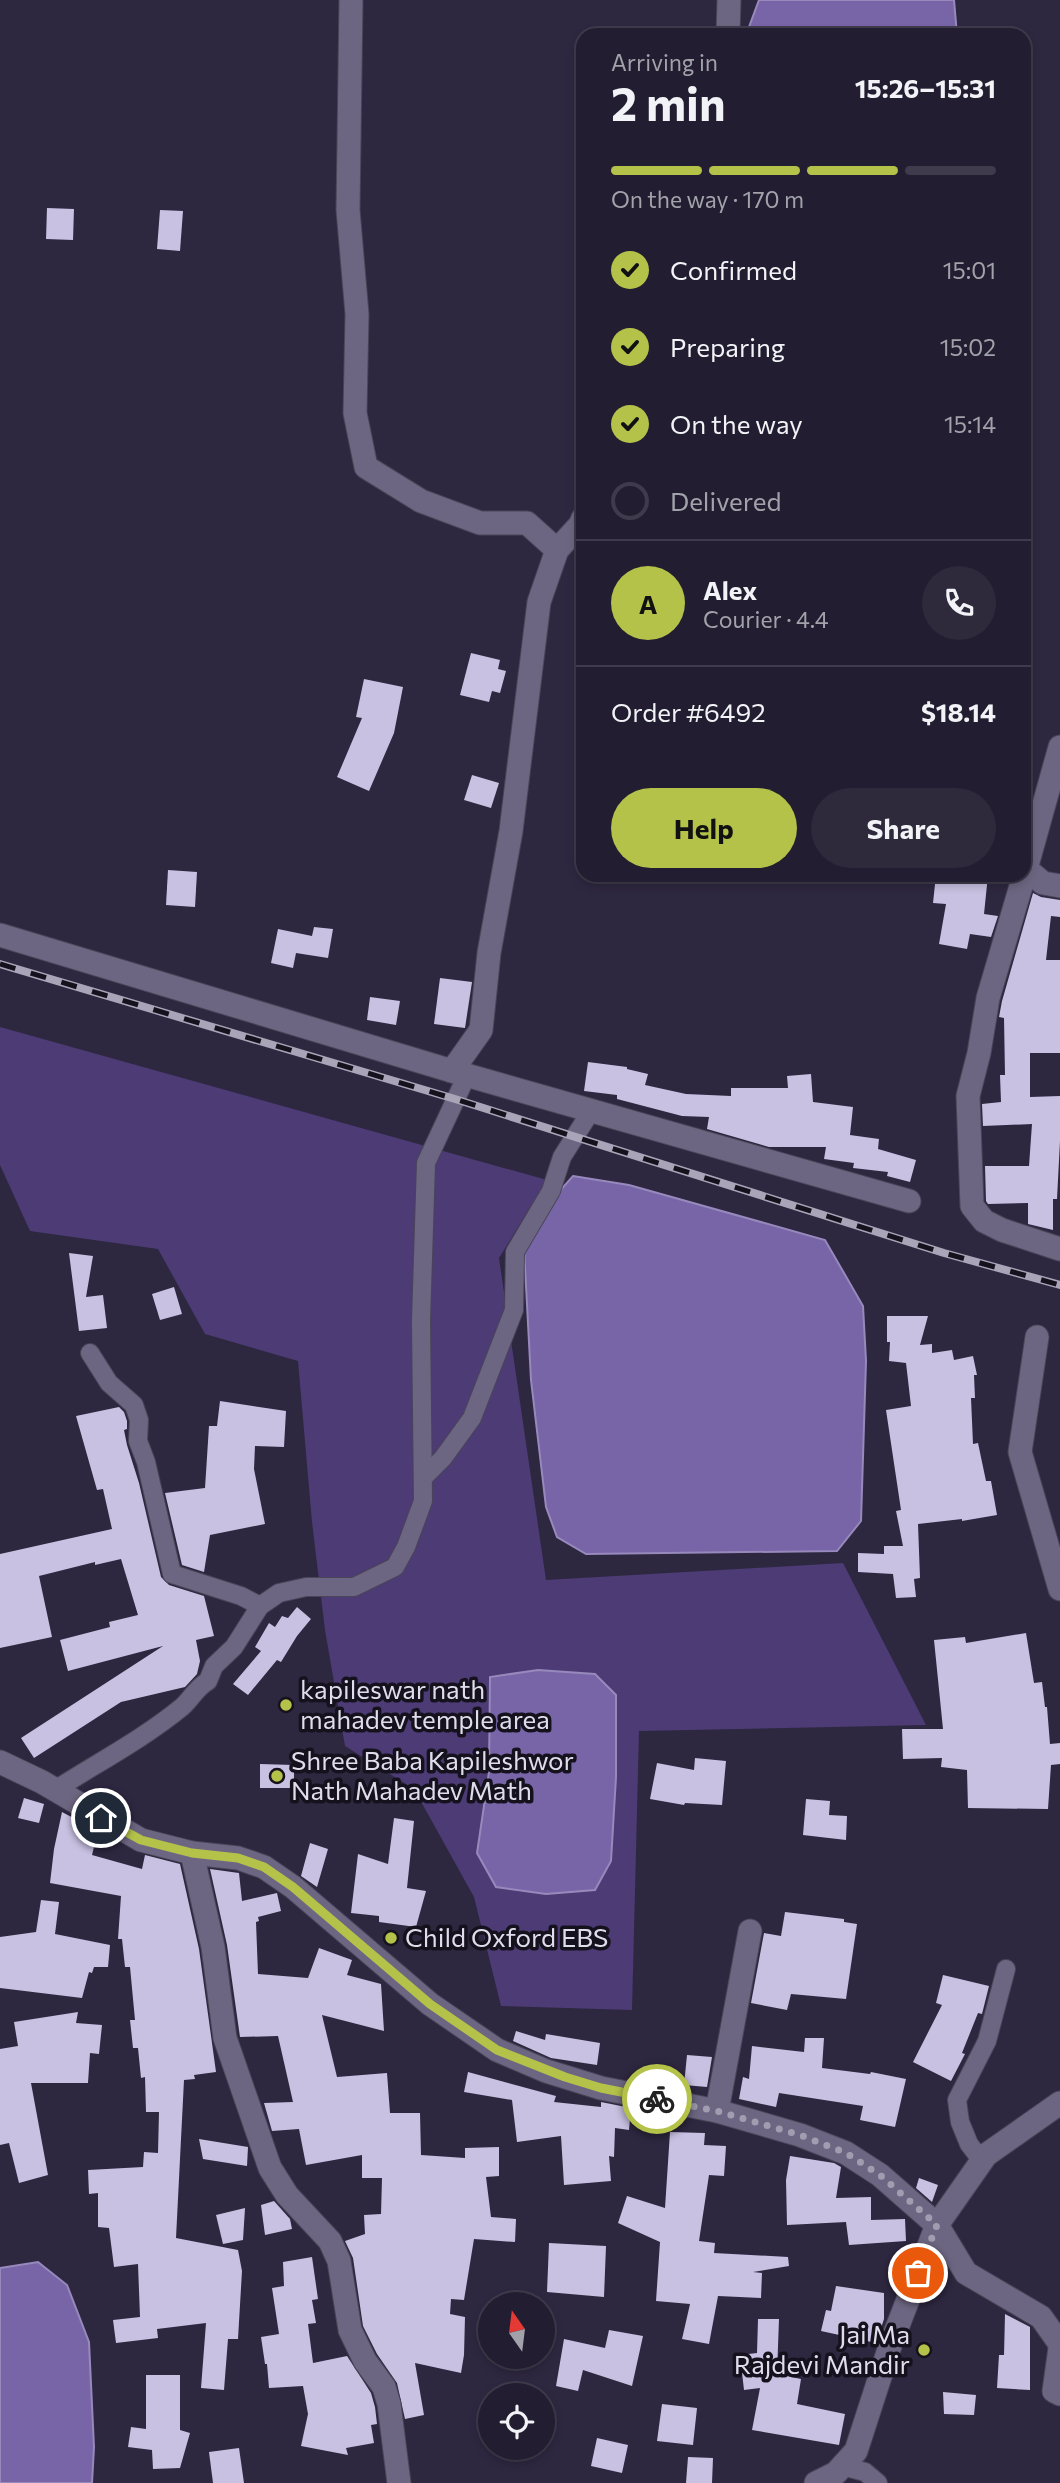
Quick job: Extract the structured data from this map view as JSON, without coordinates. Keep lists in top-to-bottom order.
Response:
{
  "places": [
    "kapileswar nath mahadev temple area",
    "Shree Baba Kapileshwor Nath Mahadev Math",
    "Child Oxford EBS",
    "Jai Ma Rajdevi Mandir"
  ],
  "north": "top",
  "page": {
    "heading": ["2 min", "Arriving in", "15:26–15:31"],
    "panel": [
      "Alex",
      "Courier · 4.4",
      "Order #6492",
      "$18.14"
    ],
    "bar": "On the way · 170 m",
    "list": [
      ["Confirmed", "15:01"],
      ["Preparing", "15:02"],
      ["On the way", "15:14"],
      "Delivered"
    ],
    "round": "A",
    "buttons": ["Help", "Share"]
  }
}
